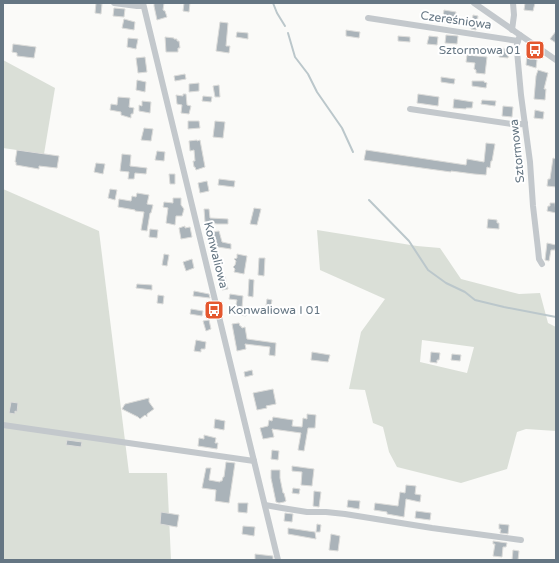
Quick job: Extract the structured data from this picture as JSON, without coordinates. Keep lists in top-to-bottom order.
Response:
{
  "streets": {
    "street": ["Czereśniowa", "Sztormowa", "Konwaliowa"]
  },
  "crossings": [
    ["Czereśniowa", "Sztormowa"]
  ],
  "places": {
    "bus stop": ["Sztormowa 01", "Konwaliowa I 01"]
  }
}
